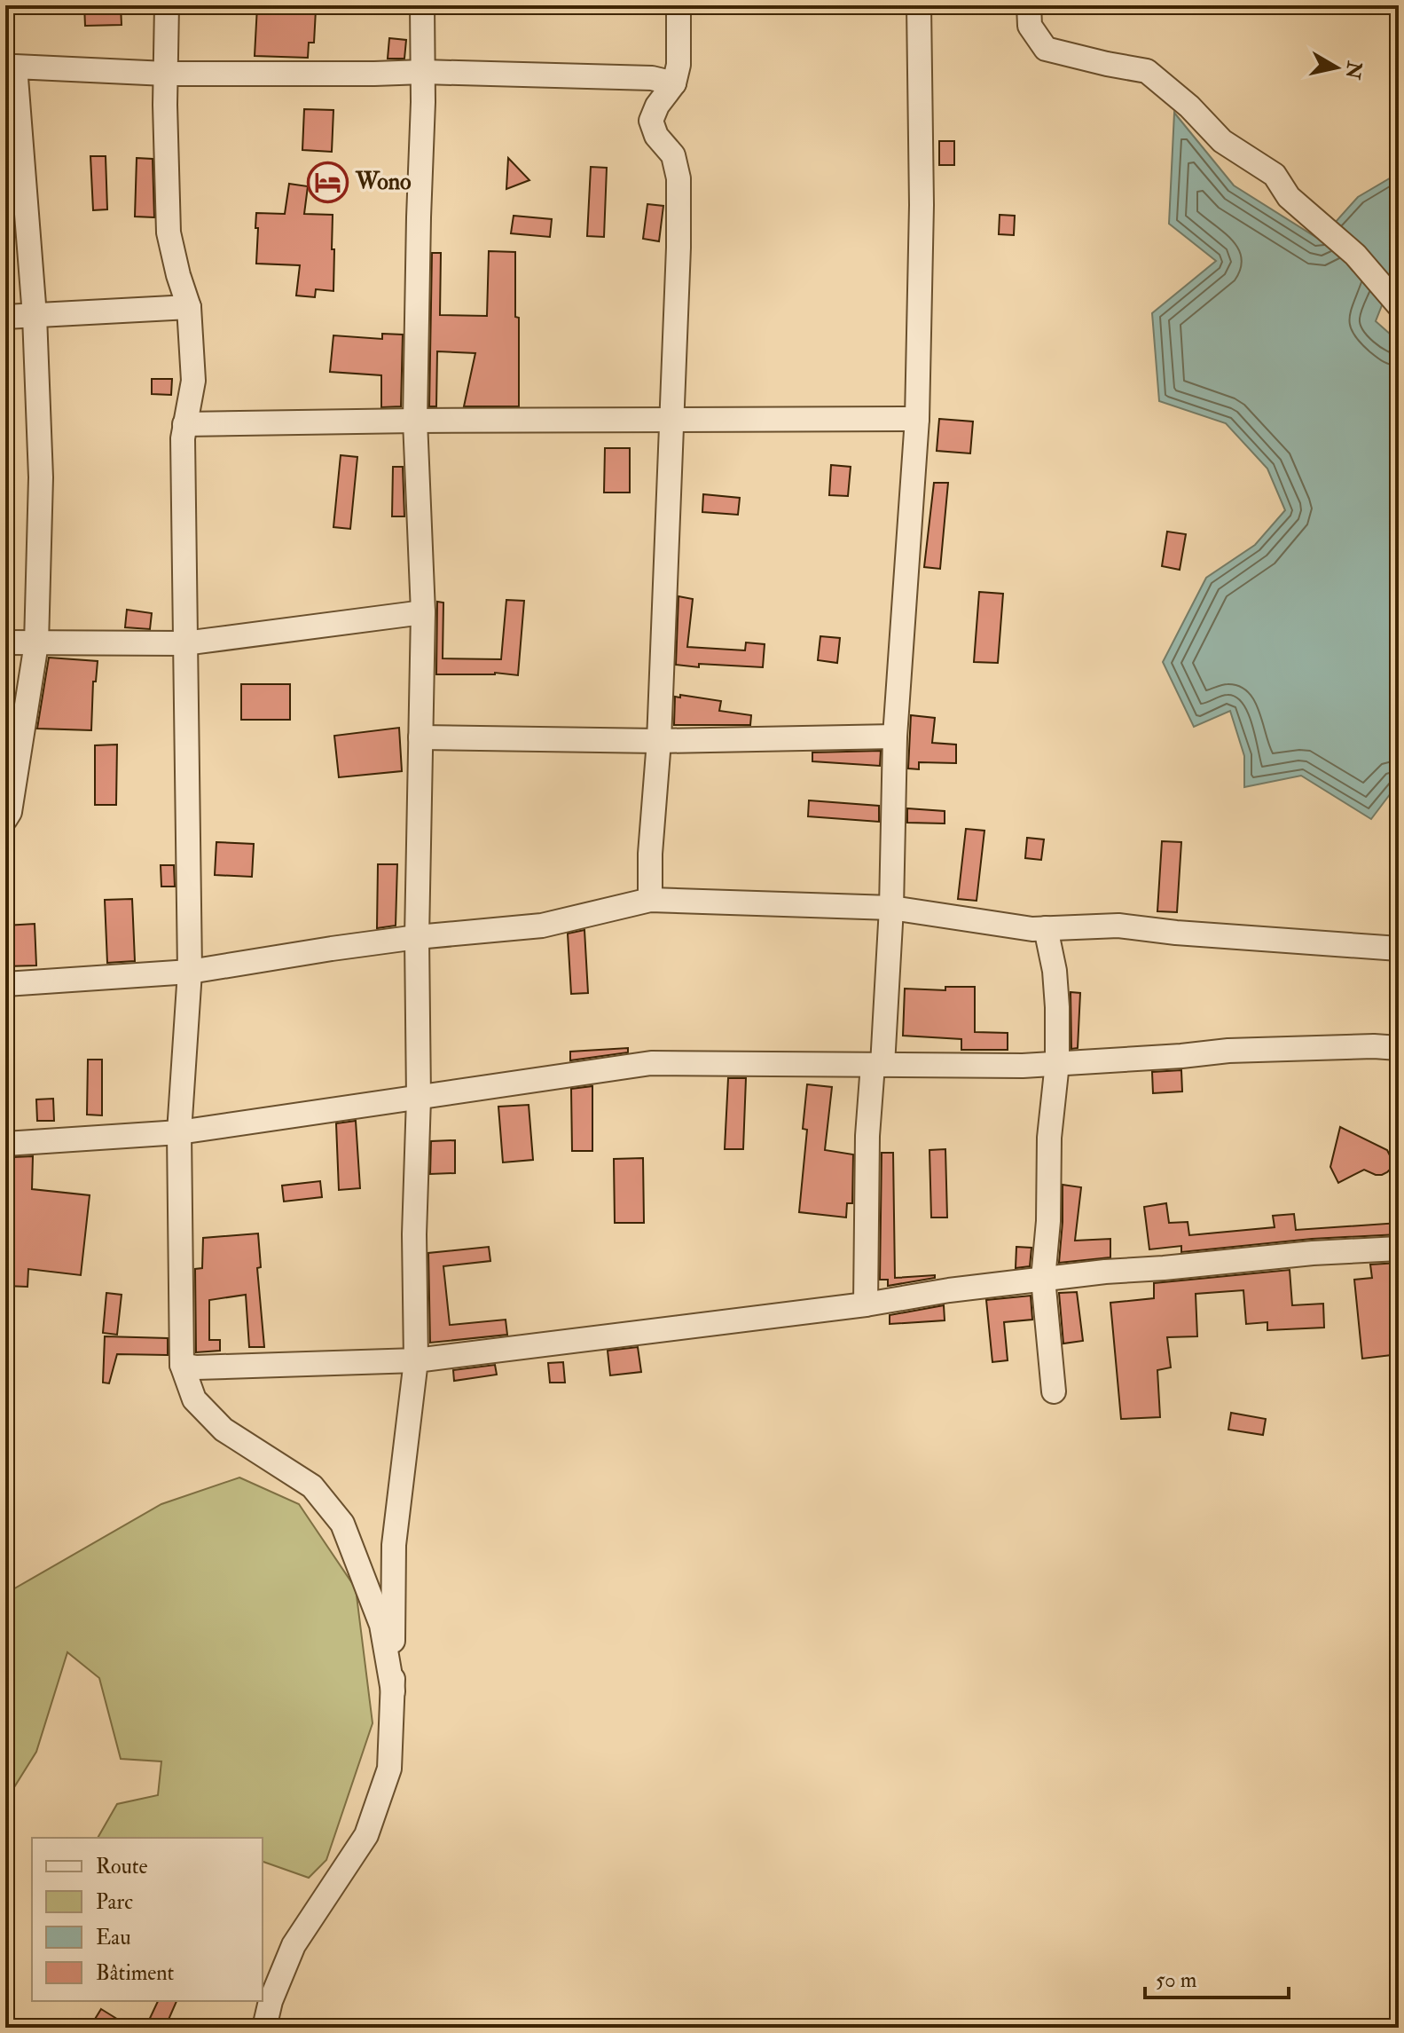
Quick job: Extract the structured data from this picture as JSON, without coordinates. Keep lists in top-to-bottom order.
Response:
{
  "places": {
    "hotel": ["Wono"]
  },
  "legend": [
    "Route",
    "Parc",
    "Eau",
    "Bâtiment"
  ],
  "scale_bar": "50 m",
  "north": "right"
}
